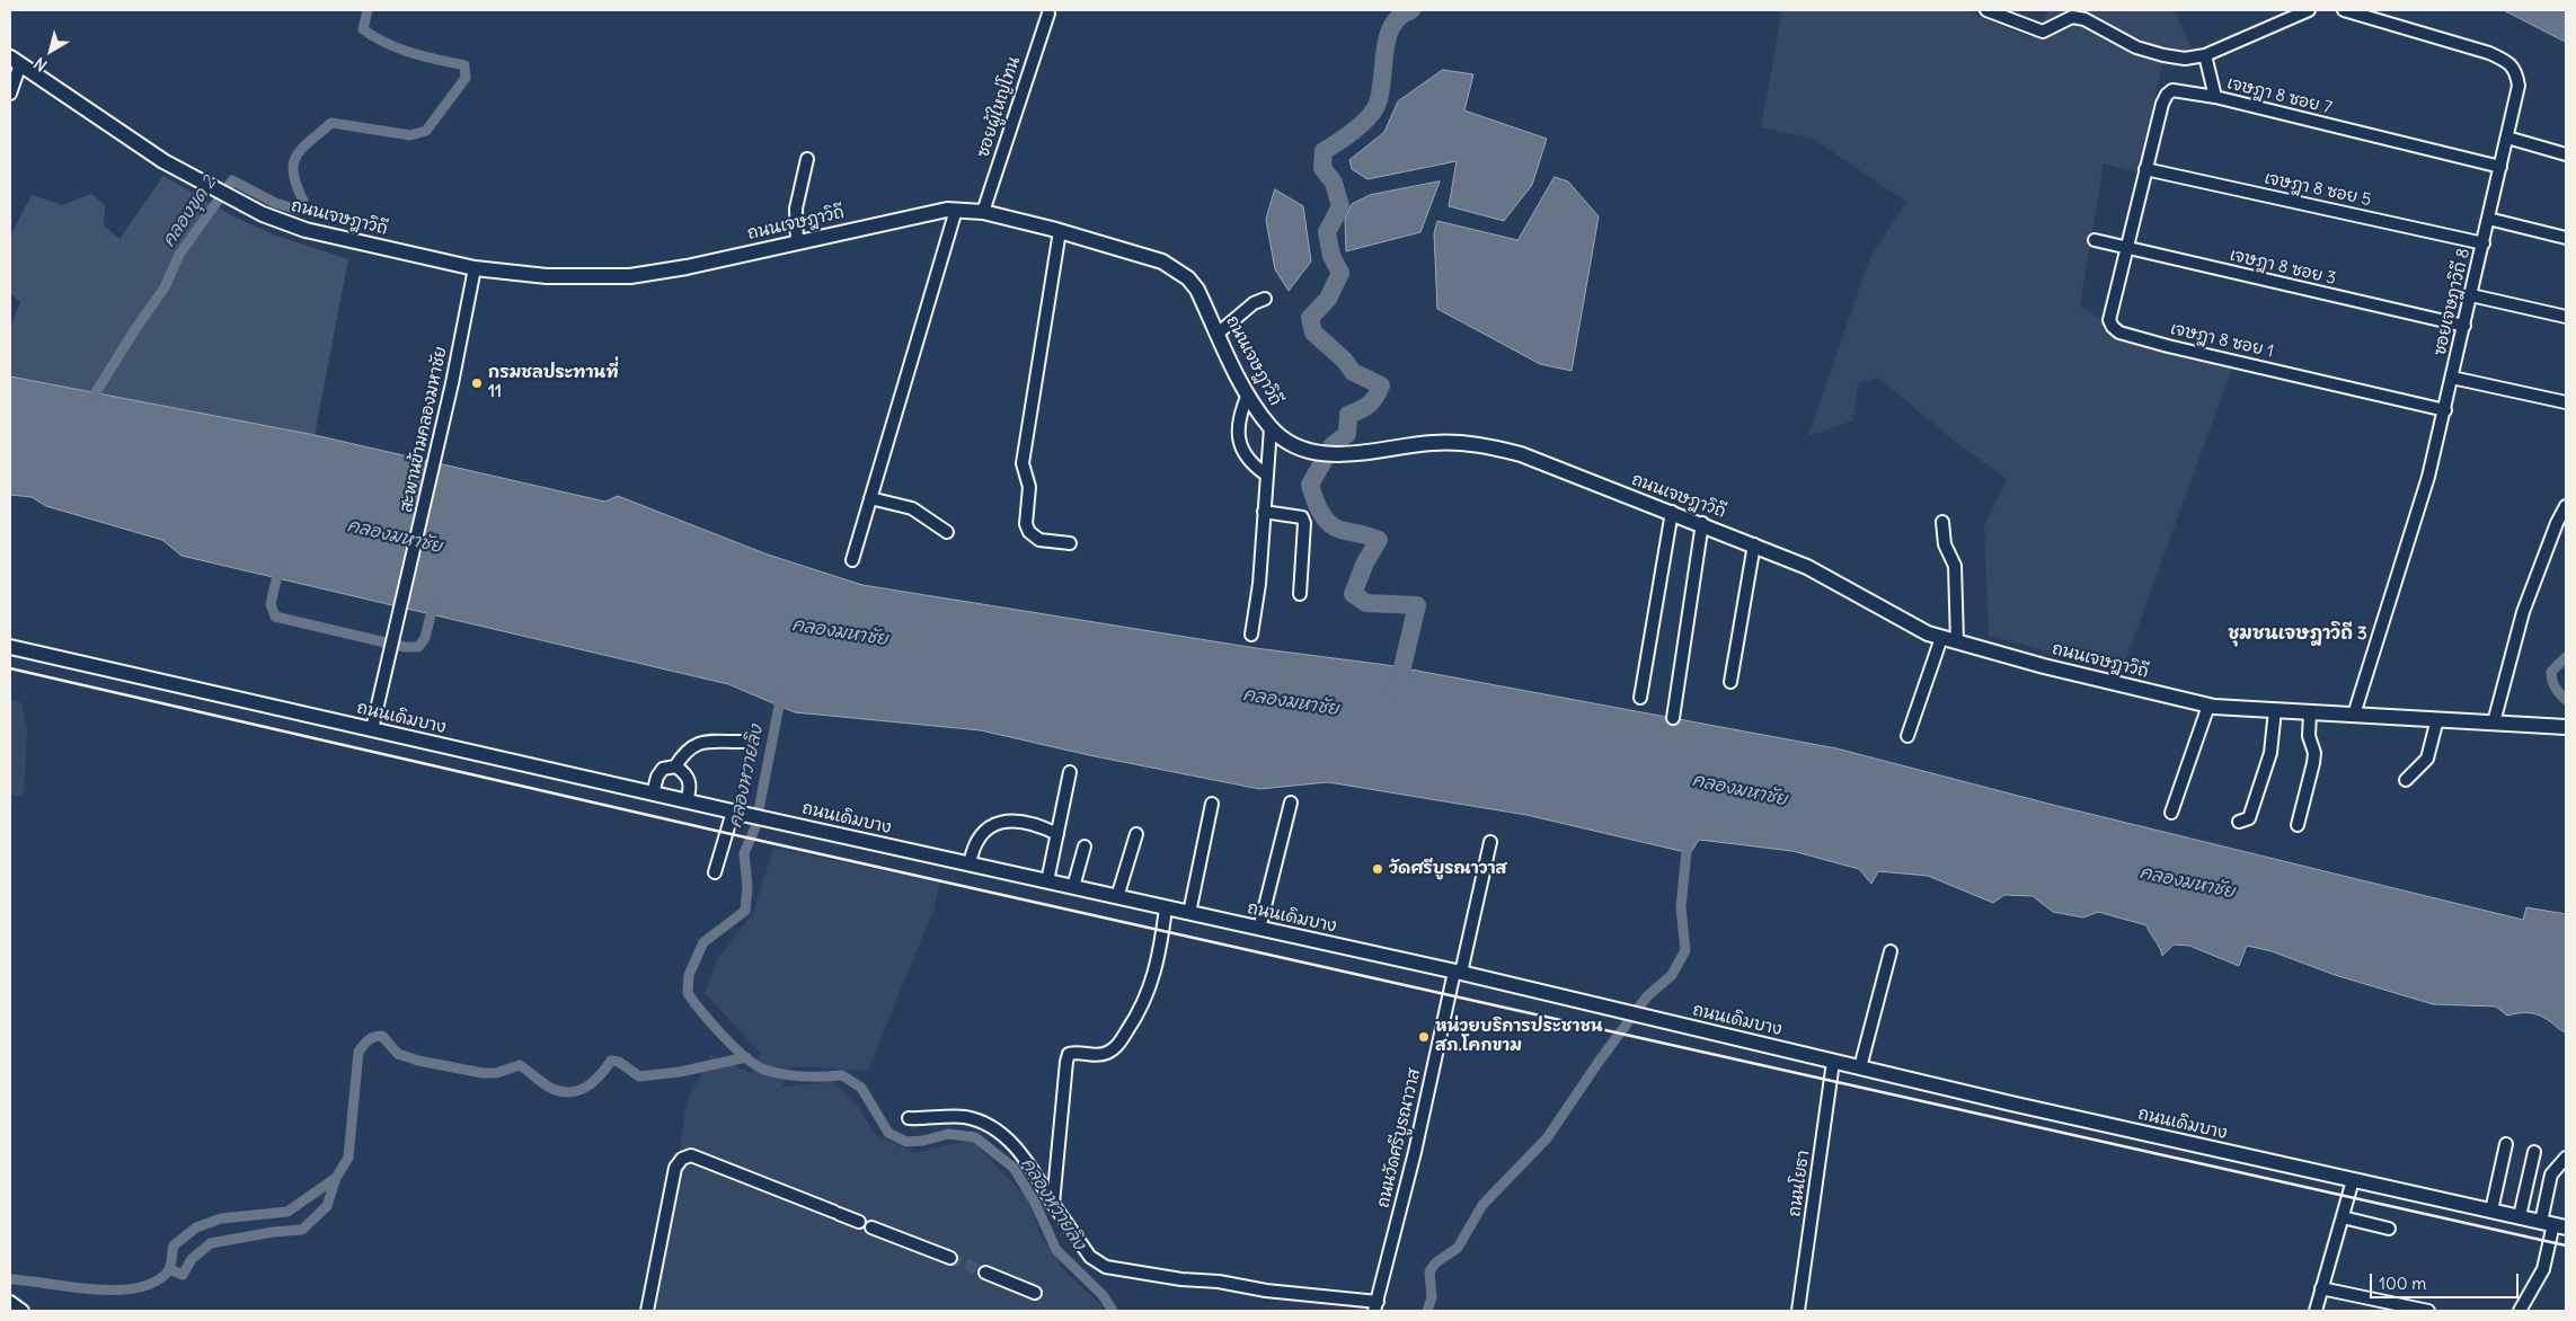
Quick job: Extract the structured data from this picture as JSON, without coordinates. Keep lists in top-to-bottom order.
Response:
{
  "streets": {
    "street": [
      "เจษฎา 8 ซอย 7",
      "ซอยผู้ใหญ่โทน",
      "เจษฎา 8 ซอย 5",
      "ถนนเจษฎาวิถี",
      "เจษฎา 8 ซอย 3",
      "ซอยเจษฎาวิถี 8",
      "เจษฎา 8 ซอย 1",
      "สะพานข้ามคลองมหาชัย",
      "ถนนเดิมบาง",
      "ถนนวัดศรีบูรณาวาส",
      "ถนนโยธา"
    ]
  },
  "crossings": [
    ["เจษฎา 8 ซอย 7", "เจษฎา 8 ซอย 5"],
    ["เจษฎา 8 ซอย 7", "ซอยเจษฎาวิถี 8"],
    ["เจษฎา 8 ซอย 7", "เจษฎา 8 ซอย 1"],
    ["ซอยผู้ใหญ่โทน", "ถนนเจษฎาวิถี"],
    ["เจษฎา 8 ซอย 5", "ซอยเจษฎาวิถี 8"],
    ["ถนนเจษฎาวิถี", "ซอยเจษฎาวิถี 8"],
    ["ถนนเจษฎาวิถี", "สะพานข้ามคลองมหาชัย"],
    ["เจษฎา 8 ซอย 3", "ซอยเจษฎาวิถี 8"],
    ["เจษฎา 8 ซอย 3", "เจษฎา 8 ซอย 1"],
    ["ซอยเจษฎาวิถี 8", "เจษฎา 8 ซอย 1"],
    ["สะพานข้ามคลองมหาชัย", "ถนนเดิมบาง"],
    ["ถนนเดิมบาง", "ถนนวัดศรีบูรณาวาส"],
    ["ถนนเดิมบาง", "ถนนโยธา"]
  ],
  "districts": ["ชุมชนเจษฎาวิถี 3"],
  "water": ["คลองขุด 2", "คลองมหาชัย", "คลองหวายลิง"],
  "places": ["กรมชลประทานที่ 11", "วัดศรีบูรณาวาส", "หน่วยบริการประชาชน สภ.โคกขาม"],
  "scale_bar": "100 m",
  "north": "bottom left"
}
